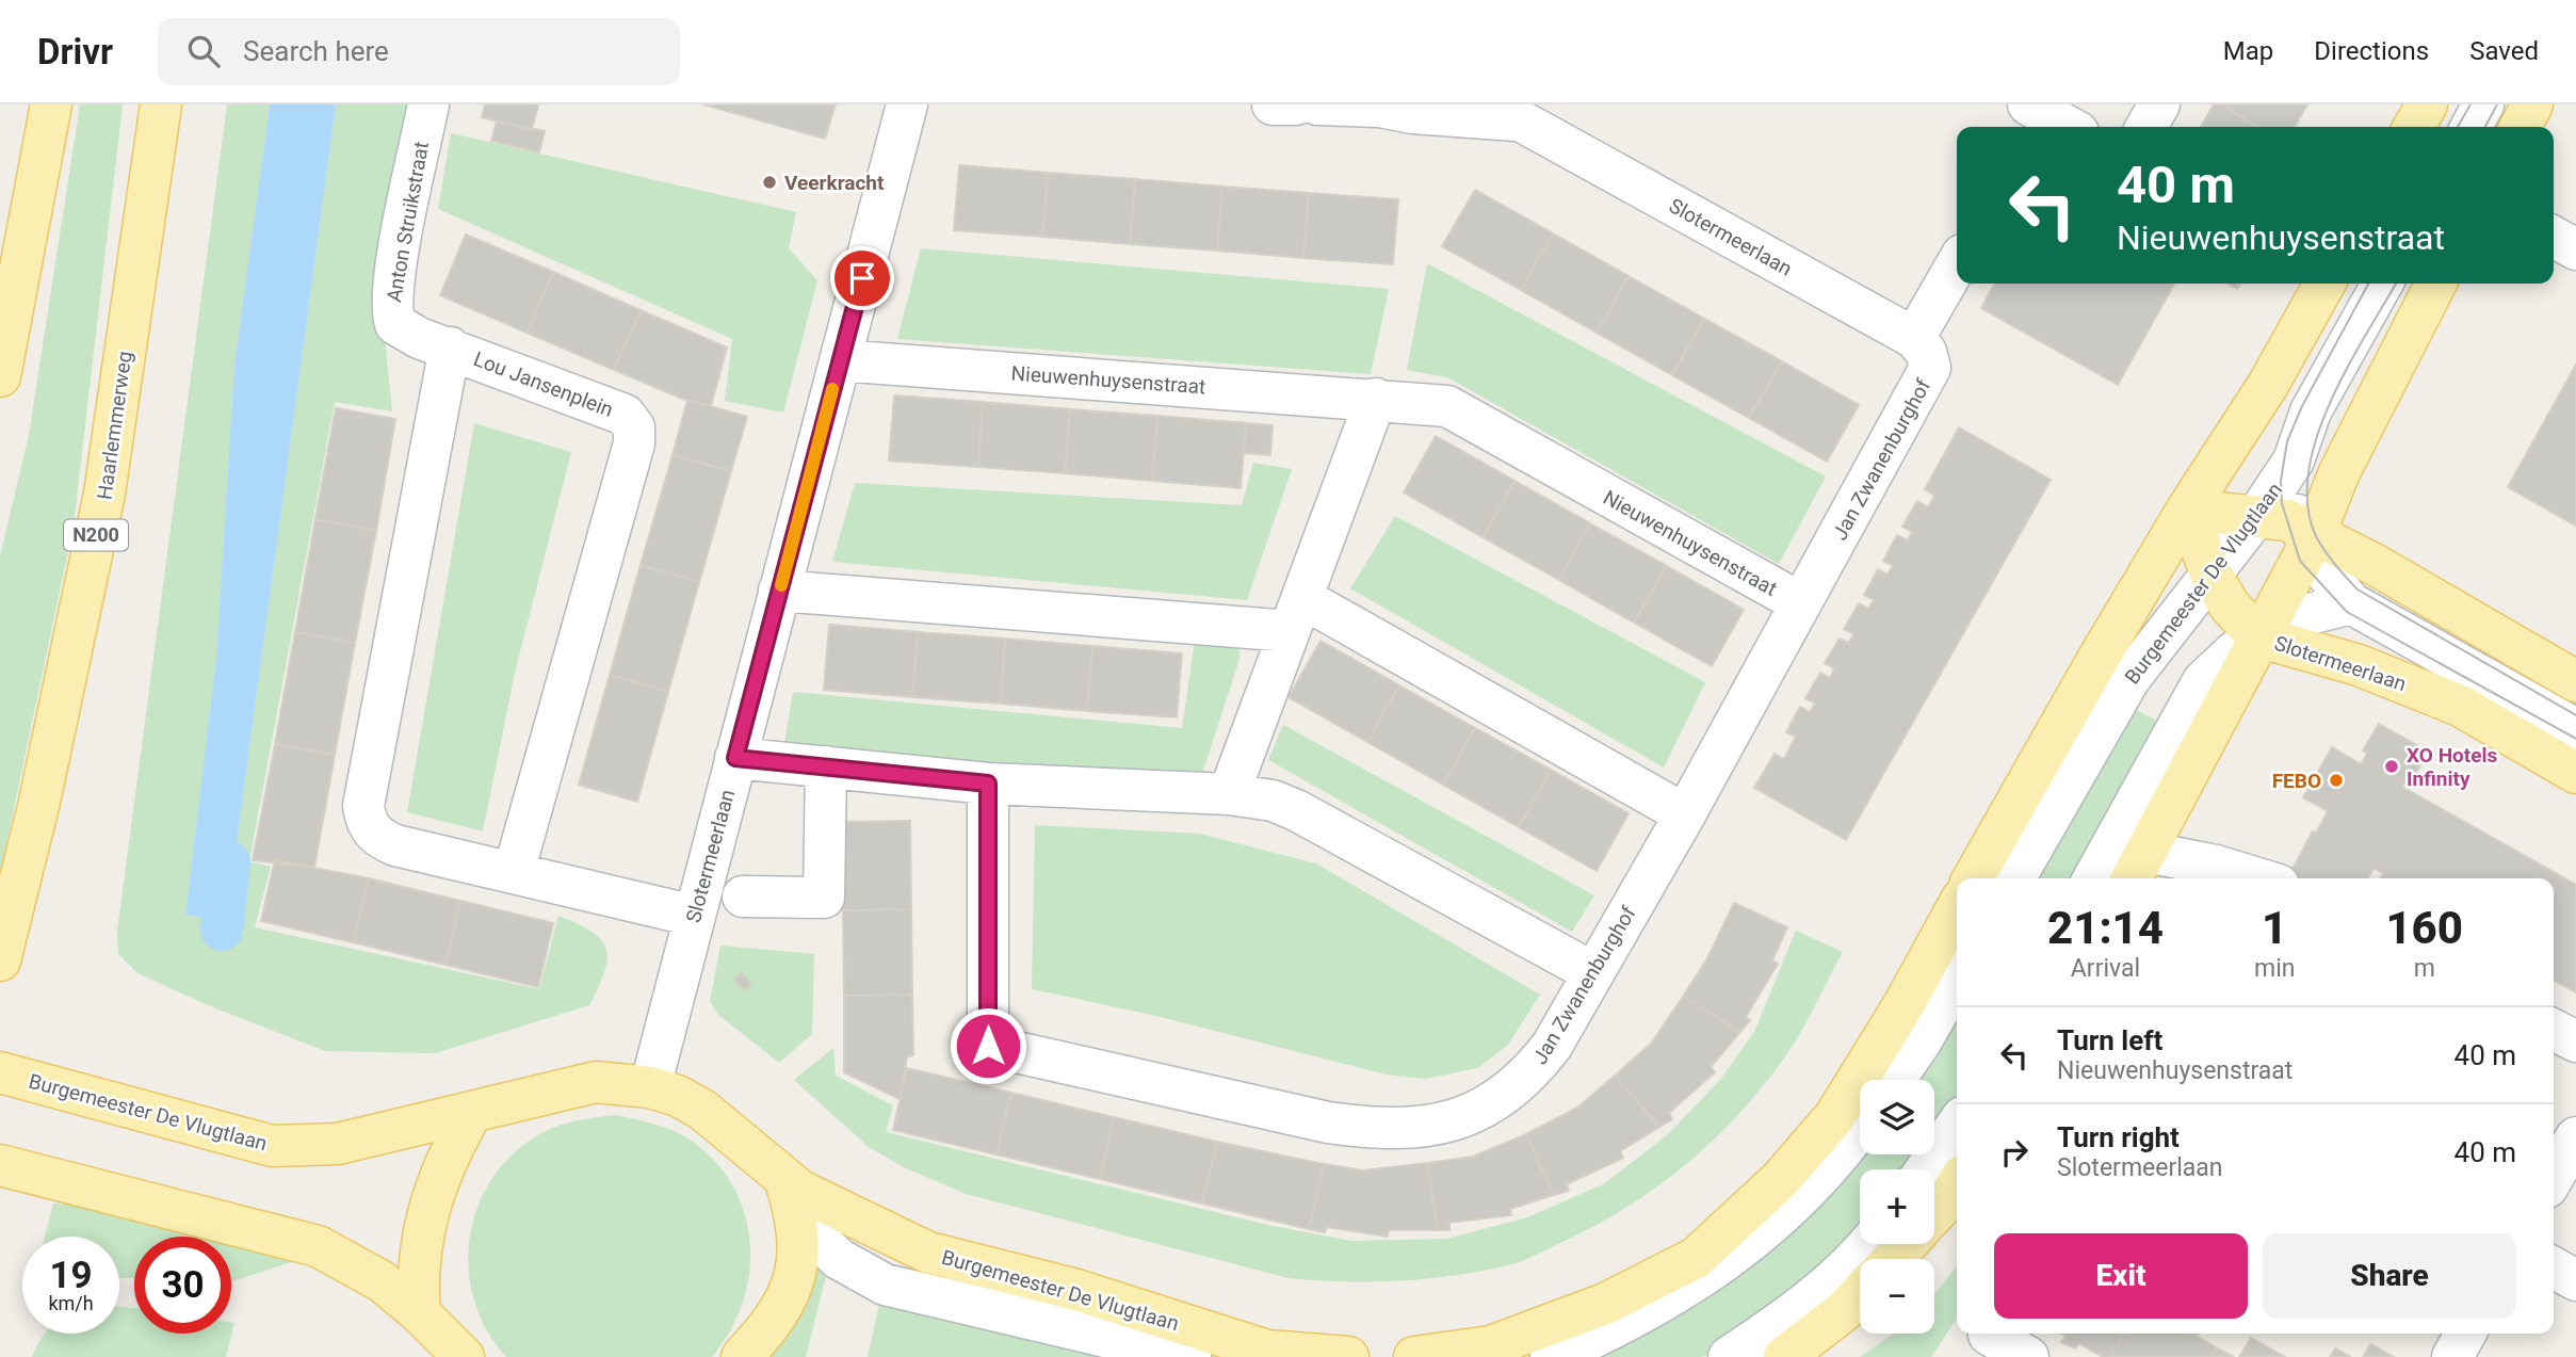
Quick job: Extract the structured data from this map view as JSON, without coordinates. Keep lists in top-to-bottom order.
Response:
{
  "streets": {
    "main road": [
      "Slotermeerlaan",
      "Haarlemmerweg",
      "N200",
      "Burgemeester De Vlugtlaan"
    ],
    "street": [
      "Anton Struikstraat",
      "Nieuwenhuysenstraat",
      "Lou Jansenplein",
      "Jan Zwanenburghof"
    ]
  },
  "crossings": [
    ["Anton Struikstraat", "Lou Jansenplein"],
    ["Slotermeerlaan", "Nieuwenhuysenstraat"],
    ["Slotermeerlaan", "Lou Jansenplein"],
    ["Slotermeerlaan", "Jan Zwanenburghof"],
    ["Slotermeerlaan", "Burgemeester De Vlugtlaan"],
    ["Nieuwenhuysenstraat", "Jan Zwanenburghof"]
  ],
  "places": ["Veerkracht", "XO Hotels Infinity", "FEBO"],
  "page": {
    "header": "Drivr",
    "search": "Search here",
    "nav": ["Map", "Directions", "Saved"],
    "turn": ["40 m", "Nieuwenhuysenstraat"],
    "eta": [
      "21:14",
      "Arrival",
      "1",
      "min",
      "160",
      "m"
    ],
    "list": [
      {
        "name": "Turn left",
        "note": "Nieuwenhuysenstraat",
        "value": "40 m"
      },
      {
        "name": "Turn right",
        "note": "Slotermeerlaan",
        "value": "40 m"
      }
    ],
    "map_buttons": ["+", "−"],
    "buttons": ["Exit", "Share"],
    "speed": "19 km/h",
    "limit": "30"
  }
}
